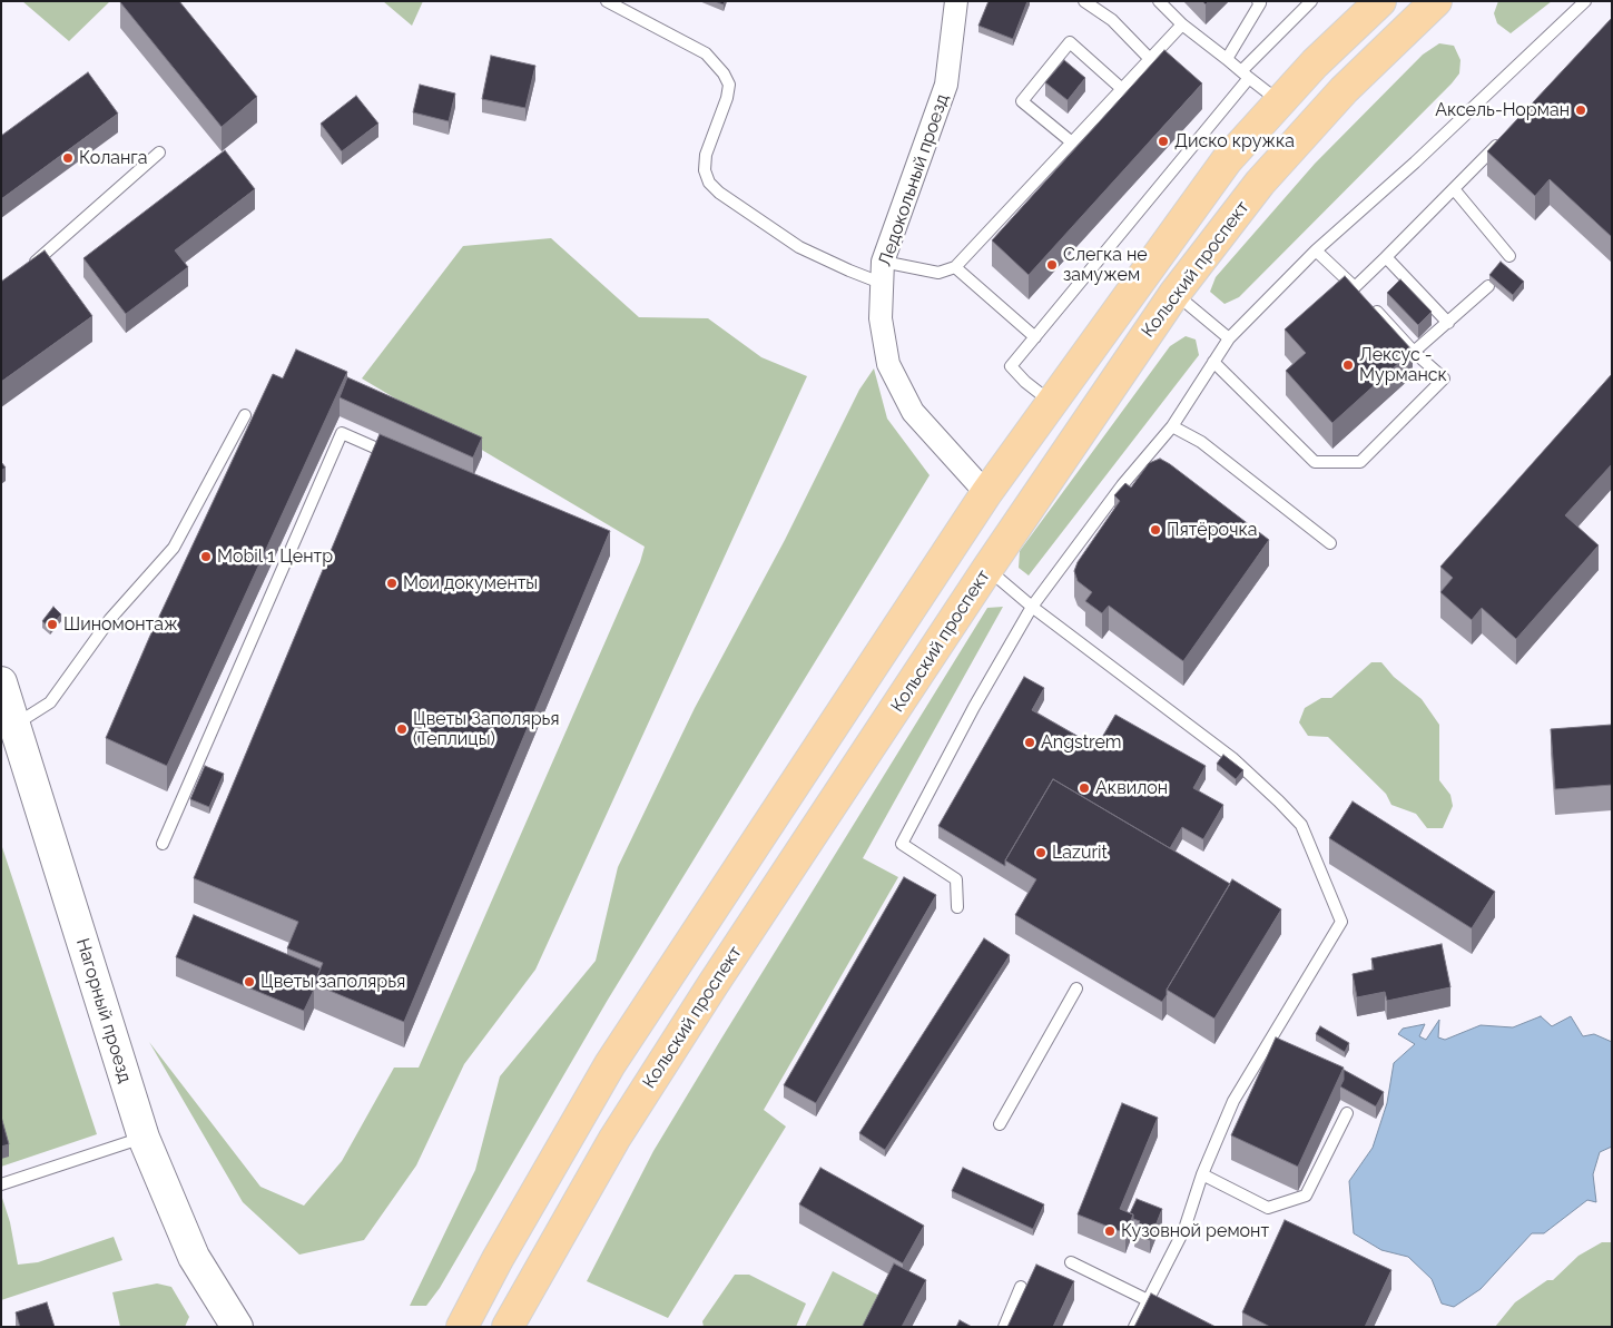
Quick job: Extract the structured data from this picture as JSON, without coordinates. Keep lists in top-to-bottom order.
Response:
{
  "streets": {
    "main road": ["Кольский проспект", "Нагорный проезд"],
    "street": ["Ледокольный проезд"]
  },
  "crossings": [
    ["Ледокольный проезд", "Кольский проспект"]
  ],
  "places": [
    "Аксель-Норман",
    "Диско кружка",
    "Коланга",
    "Слегка не замужем",
    "Лексус - Мурманск",
    "Пятёрочка",
    "Mobil 1 Центр",
    "Мои документы",
    "Шиномонтаж",
    "Цветы Заполярья (Теплицы)",
    "Angstrem",
    "Аквилон",
    "Lazurit",
    "Цветы заполярья",
    "Кузовной ремонт"
  ]
}
